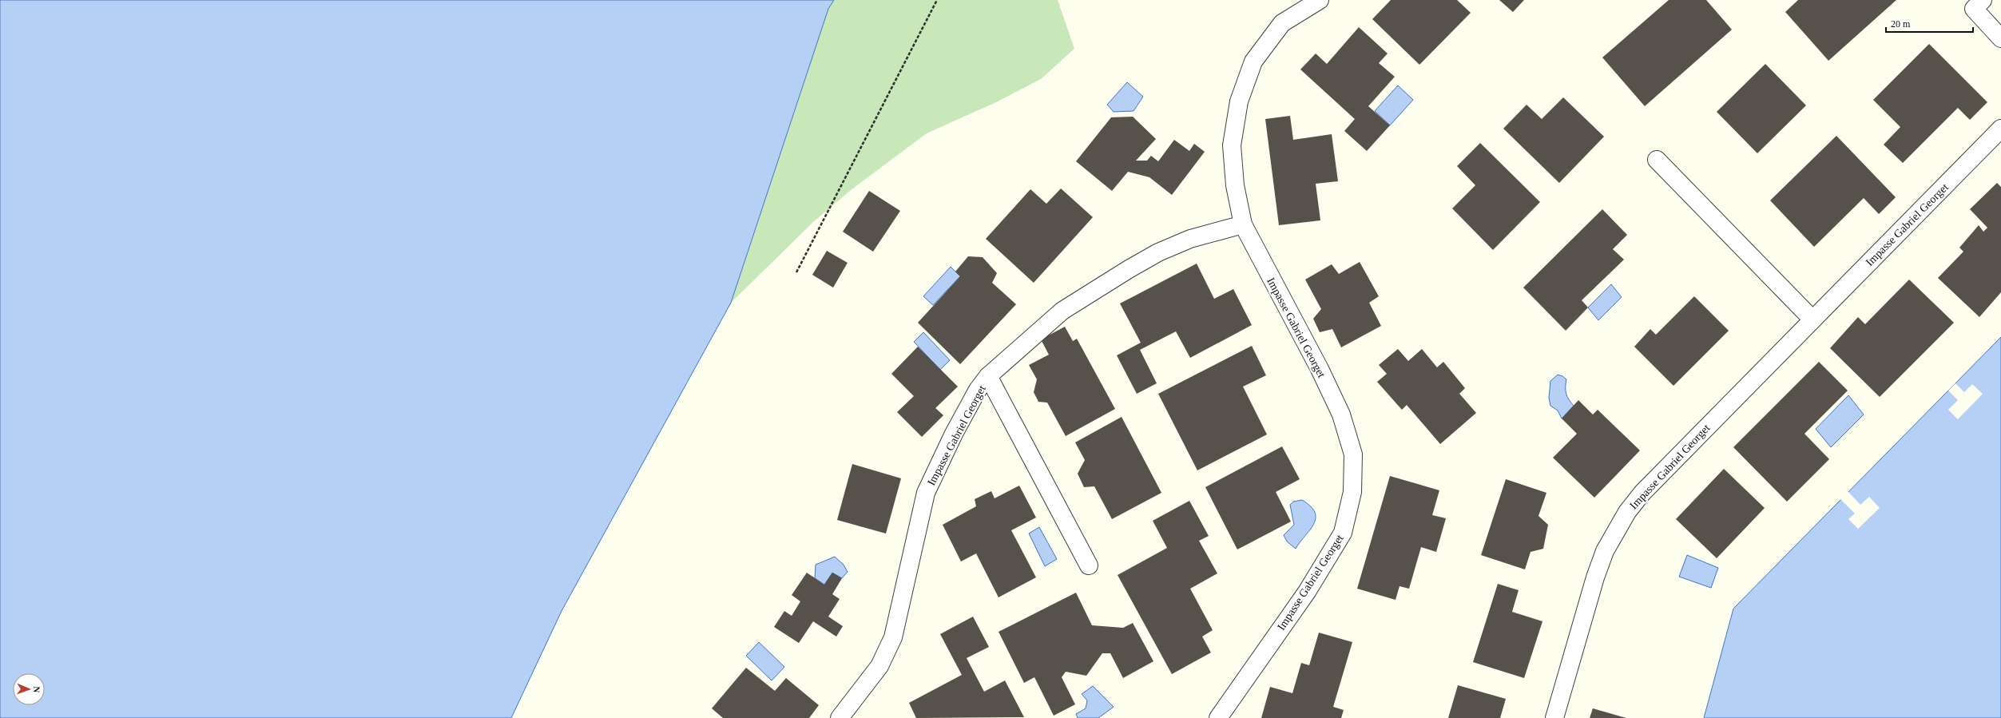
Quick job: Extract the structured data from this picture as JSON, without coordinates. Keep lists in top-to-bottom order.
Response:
{
  "streets": {
    "street": ["Impasse Gabriel Georget"]
  },
  "scale_bar": "20 m",
  "north": "right"
}
